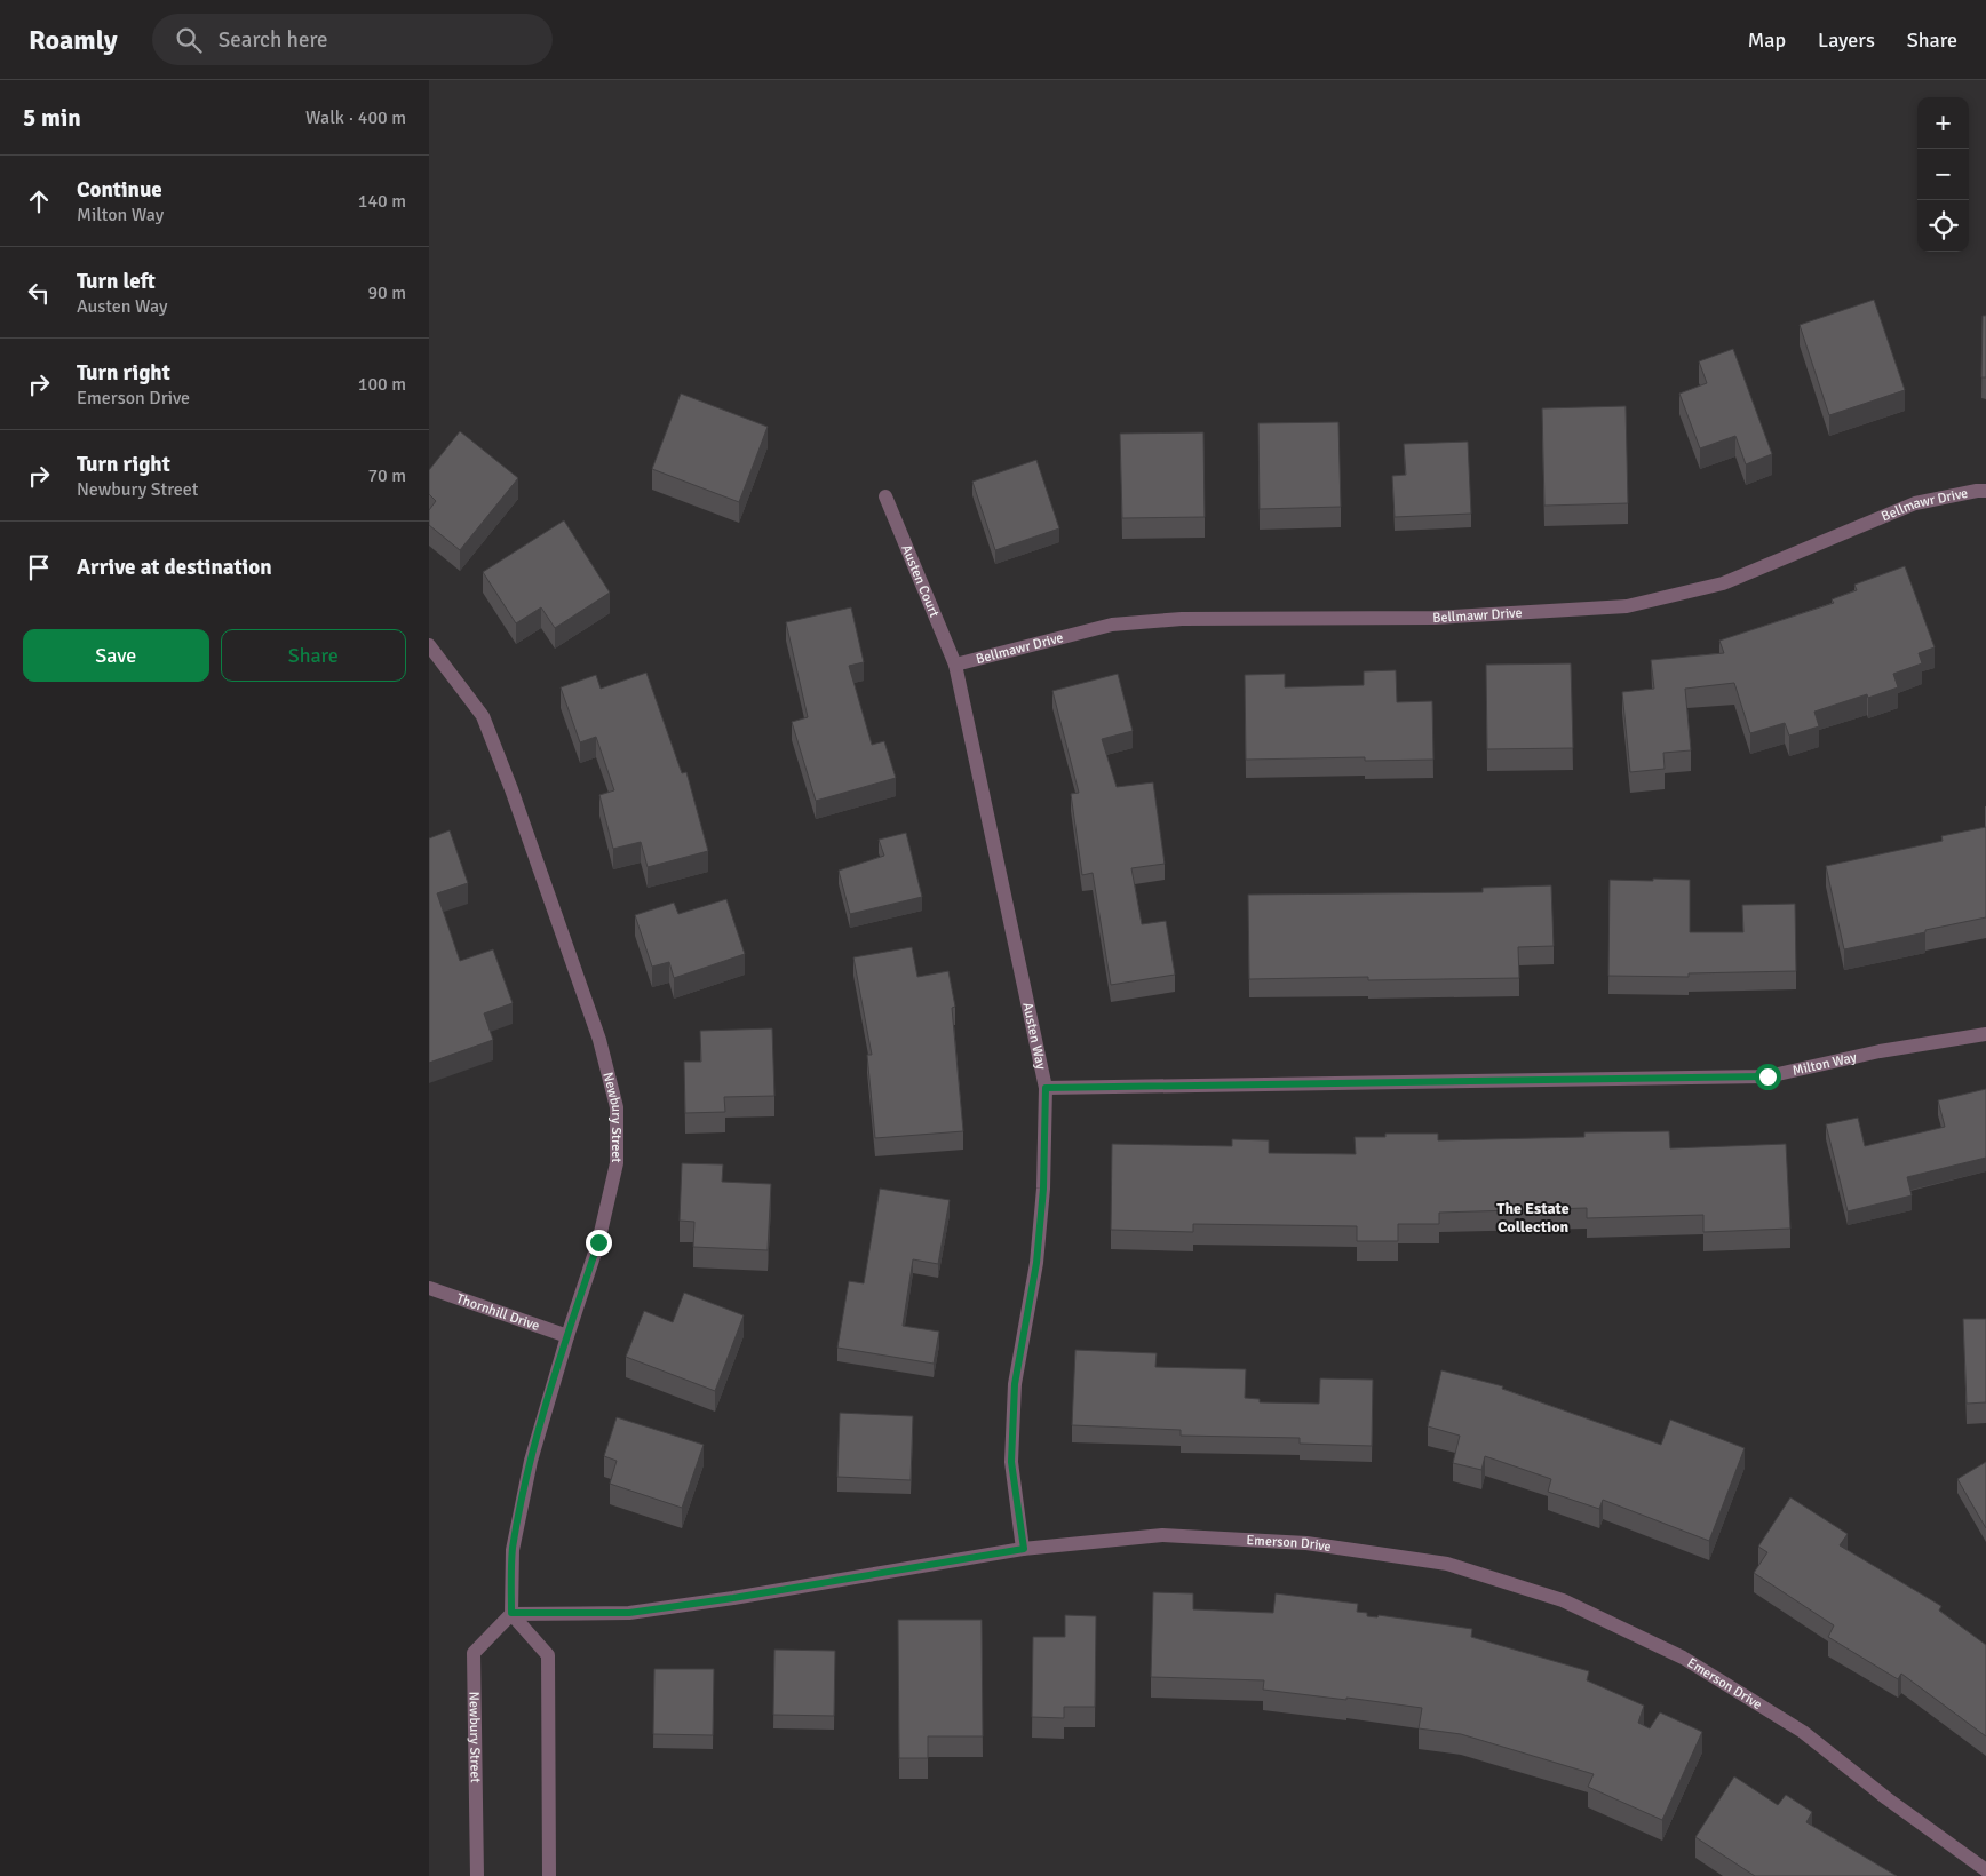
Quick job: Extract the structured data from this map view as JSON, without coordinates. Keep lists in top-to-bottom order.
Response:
{
  "streets": {
    "street": [
      "Bellmawr Drive",
      "Austen Court",
      "Austen Way",
      "Milton Way",
      "Newbury Street",
      "Thornhill Drive",
      "Emerson Drive"
    ]
  },
  "crossings": [
    ["Bellmawr Drive", "Austen Court"],
    ["Bellmawr Drive", "Austen Way"],
    ["Austen Court", "Austen Way"],
    ["Austen Way", "Milton Way"],
    ["Austen Way", "Emerson Drive"],
    ["Newbury Street", "Thornhill Drive"],
    ["Newbury Street", "Emerson Drive"]
  ],
  "districts": ["The Estate Collection"],
  "page": {
    "header": "Roamly",
    "search": "Search here",
    "nav": ["Map", "Layers", "Share"],
    "heading": ["5 min", "Walk · 400 m"],
    "map_buttons": ["+", "−"],
    "list": [
      ["Continue", "Milton Way", "140 m"],
      ["Turn left", "Austen Way", "90 m"],
      ["Turn right", "Emerson Drive", "100 m"],
      ["Turn right", "Newbury Street", "70 m"],
      "Arrive at destination"
    ],
    "buttons": ["Save", "Share"]
  }
}
